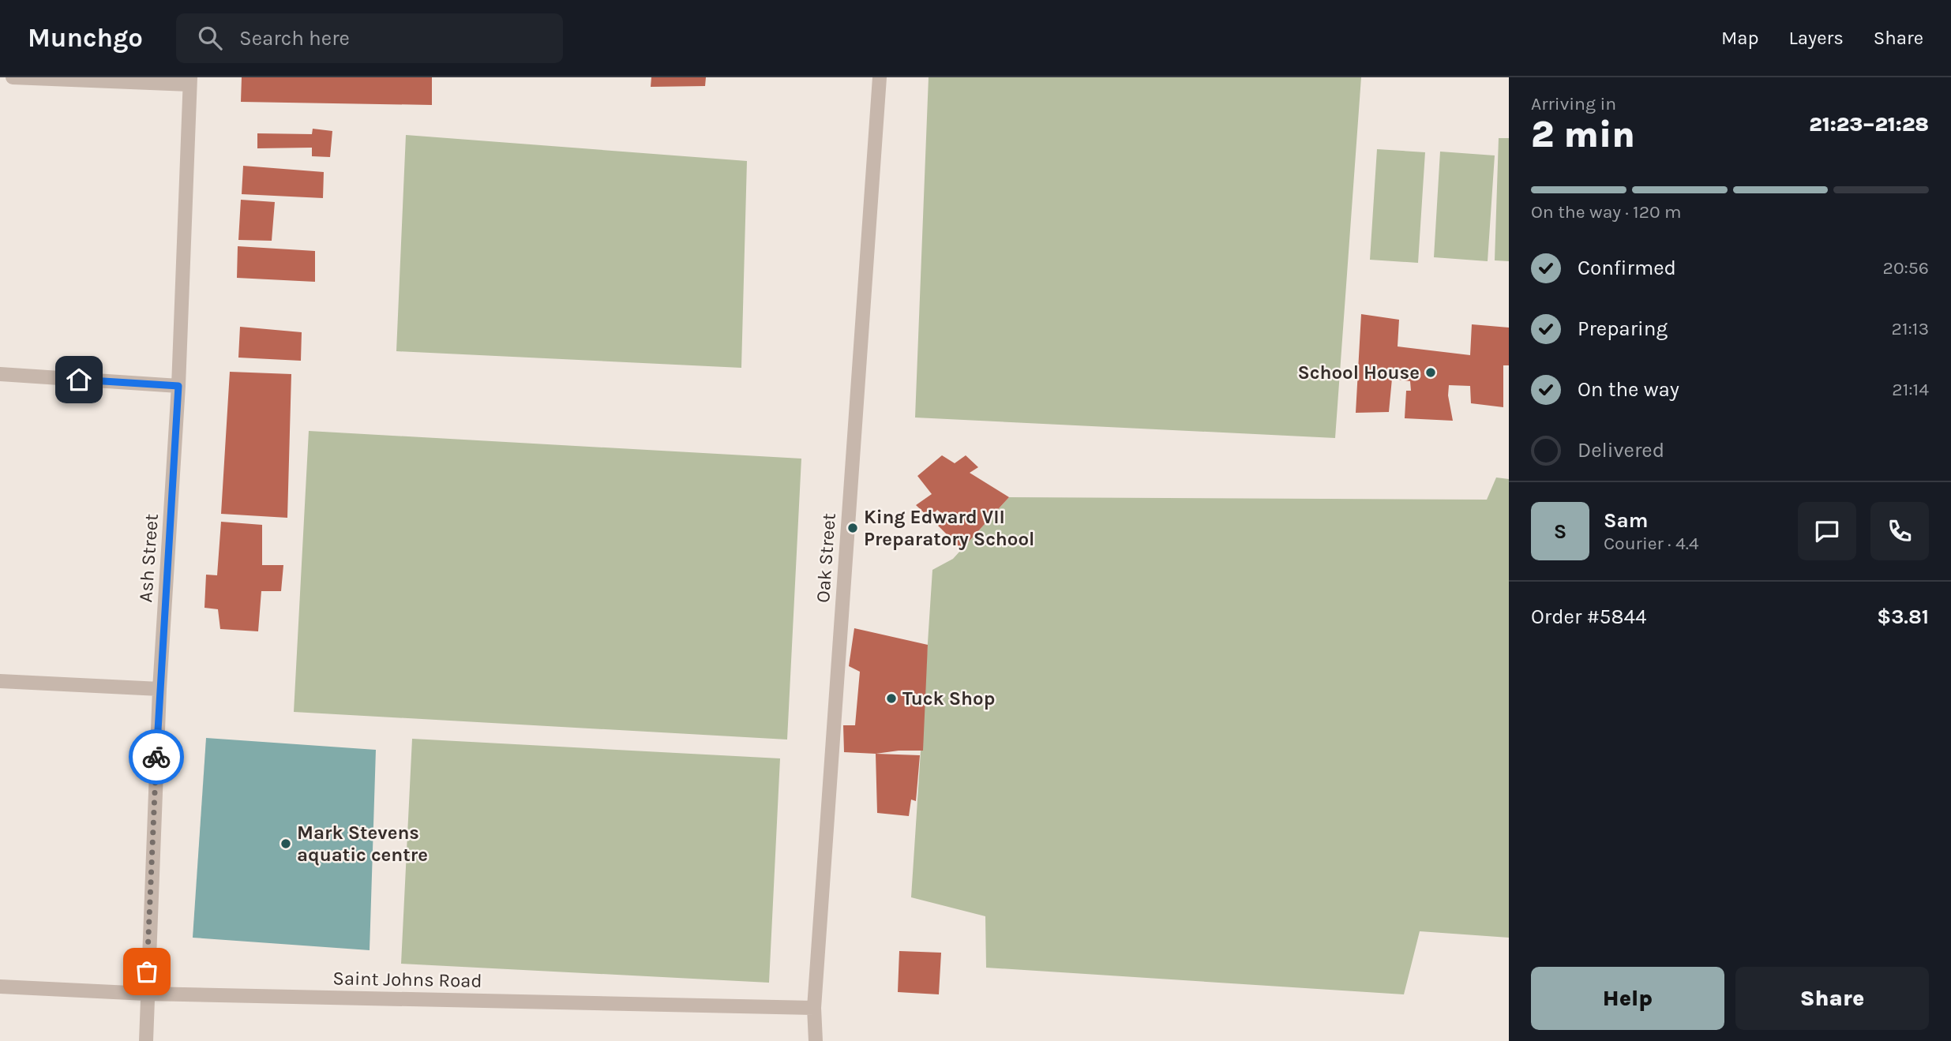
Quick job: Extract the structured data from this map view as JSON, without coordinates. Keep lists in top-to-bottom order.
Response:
{
  "streets": {
    "street": ["Ash Street", "Oak Street", "Saint Johns Road"]
  },
  "crossings": [
    ["Ash Street", "Saint Johns Road"],
    ["Oak Street", "Saint Johns Road"]
  ],
  "places": [
    "School House",
    "King Edward VII Preparatory School",
    "Tuck Shop",
    "Mark Stevens aquatic centre"
  ],
  "page": {
    "header": "Munchgo",
    "search": "Search here",
    "nav": ["Map", "Layers", "Share"],
    "heading": ["2 min", "Arriving in", "21:23–21:28"],
    "panel": [
      "Sam",
      "Courier · 4.4",
      "Order #5844",
      "$3.81"
    ],
    "bar": "On the way · 120 m",
    "list": [
      ["Confirmed", "20:56"],
      ["Preparing", "21:13"],
      ["On the way", "21:14"],
      "Delivered"
    ],
    "round": "S",
    "buttons": ["Help", "Share"]
  }
}
